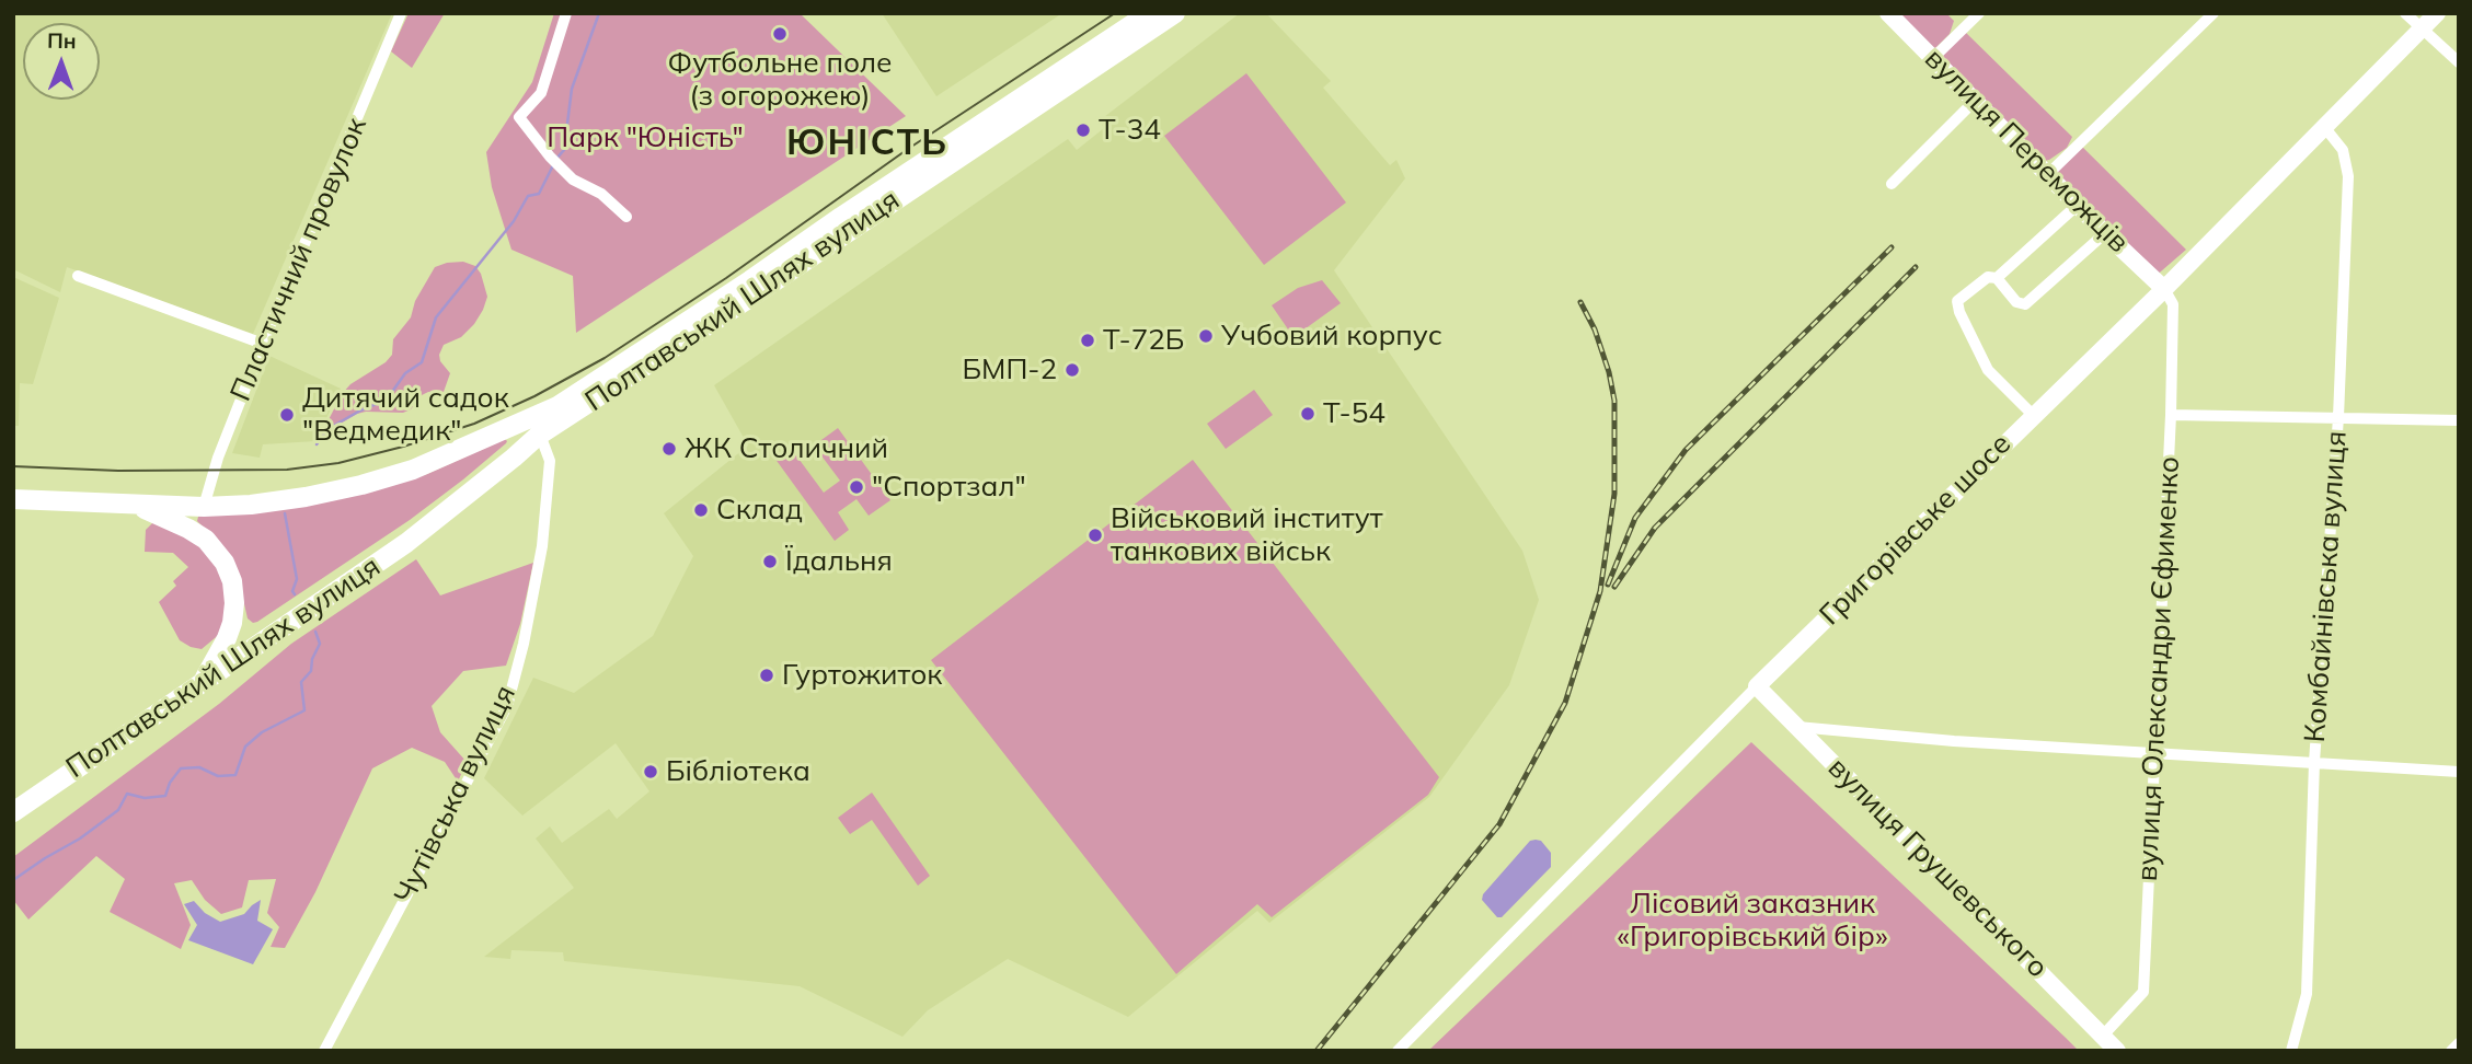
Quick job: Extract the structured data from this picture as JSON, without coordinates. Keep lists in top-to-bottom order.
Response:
{
  "streets": {
    "main road": ["Полтавський Шлях вулиця"],
    "street": [
      "вулиця Переможців",
      "Пластичний провулок",
      "Григорівське шосе",
      "Комбайнівська вулиця",
      "вулиця Олександри Єфименко",
      "Чутівська вулиця",
      "вулиця Грушевського"
    ]
  },
  "crossings": [
    ["вулиця Переможців", "Григорівське шосе"],
    ["вулиця Переможців", "вулиця Олександри Єфименко"],
    ["Полтавський Шлях вулиця", "Чутівська вулиця"],
    ["Григорівське шосе", "Комбайнівська вулиця"],
    ["Григорівське шосе", "вулиця Олександри Єфименко"],
    ["Григорівське шосе", "вулиця Грушевського"],
    ["вулиця Олександри Єфименко", "вулиця Грушевського"]
  ],
  "districts": ["ЮНІСТЬ"],
  "parks": ["Парк \"Юність\"", "Лісовий заказник «Григорівський бір»"],
  "places": [
    "Футбольне поле (з огорожею)",
    "T-34",
    "Учбовий корпус",
    "Т-72Б",
    "БМП-2",
    "Т-54",
    "Дитячий садок \"Ведмедик\"",
    "ЖК Столичний",
    "\"Спортзал\"",
    "Склад",
    "Військовий інститут танкових військ",
    "Їдальня",
    "Гуртожиток",
    "Бібліотека"
  ],
  "north": "top"
}
